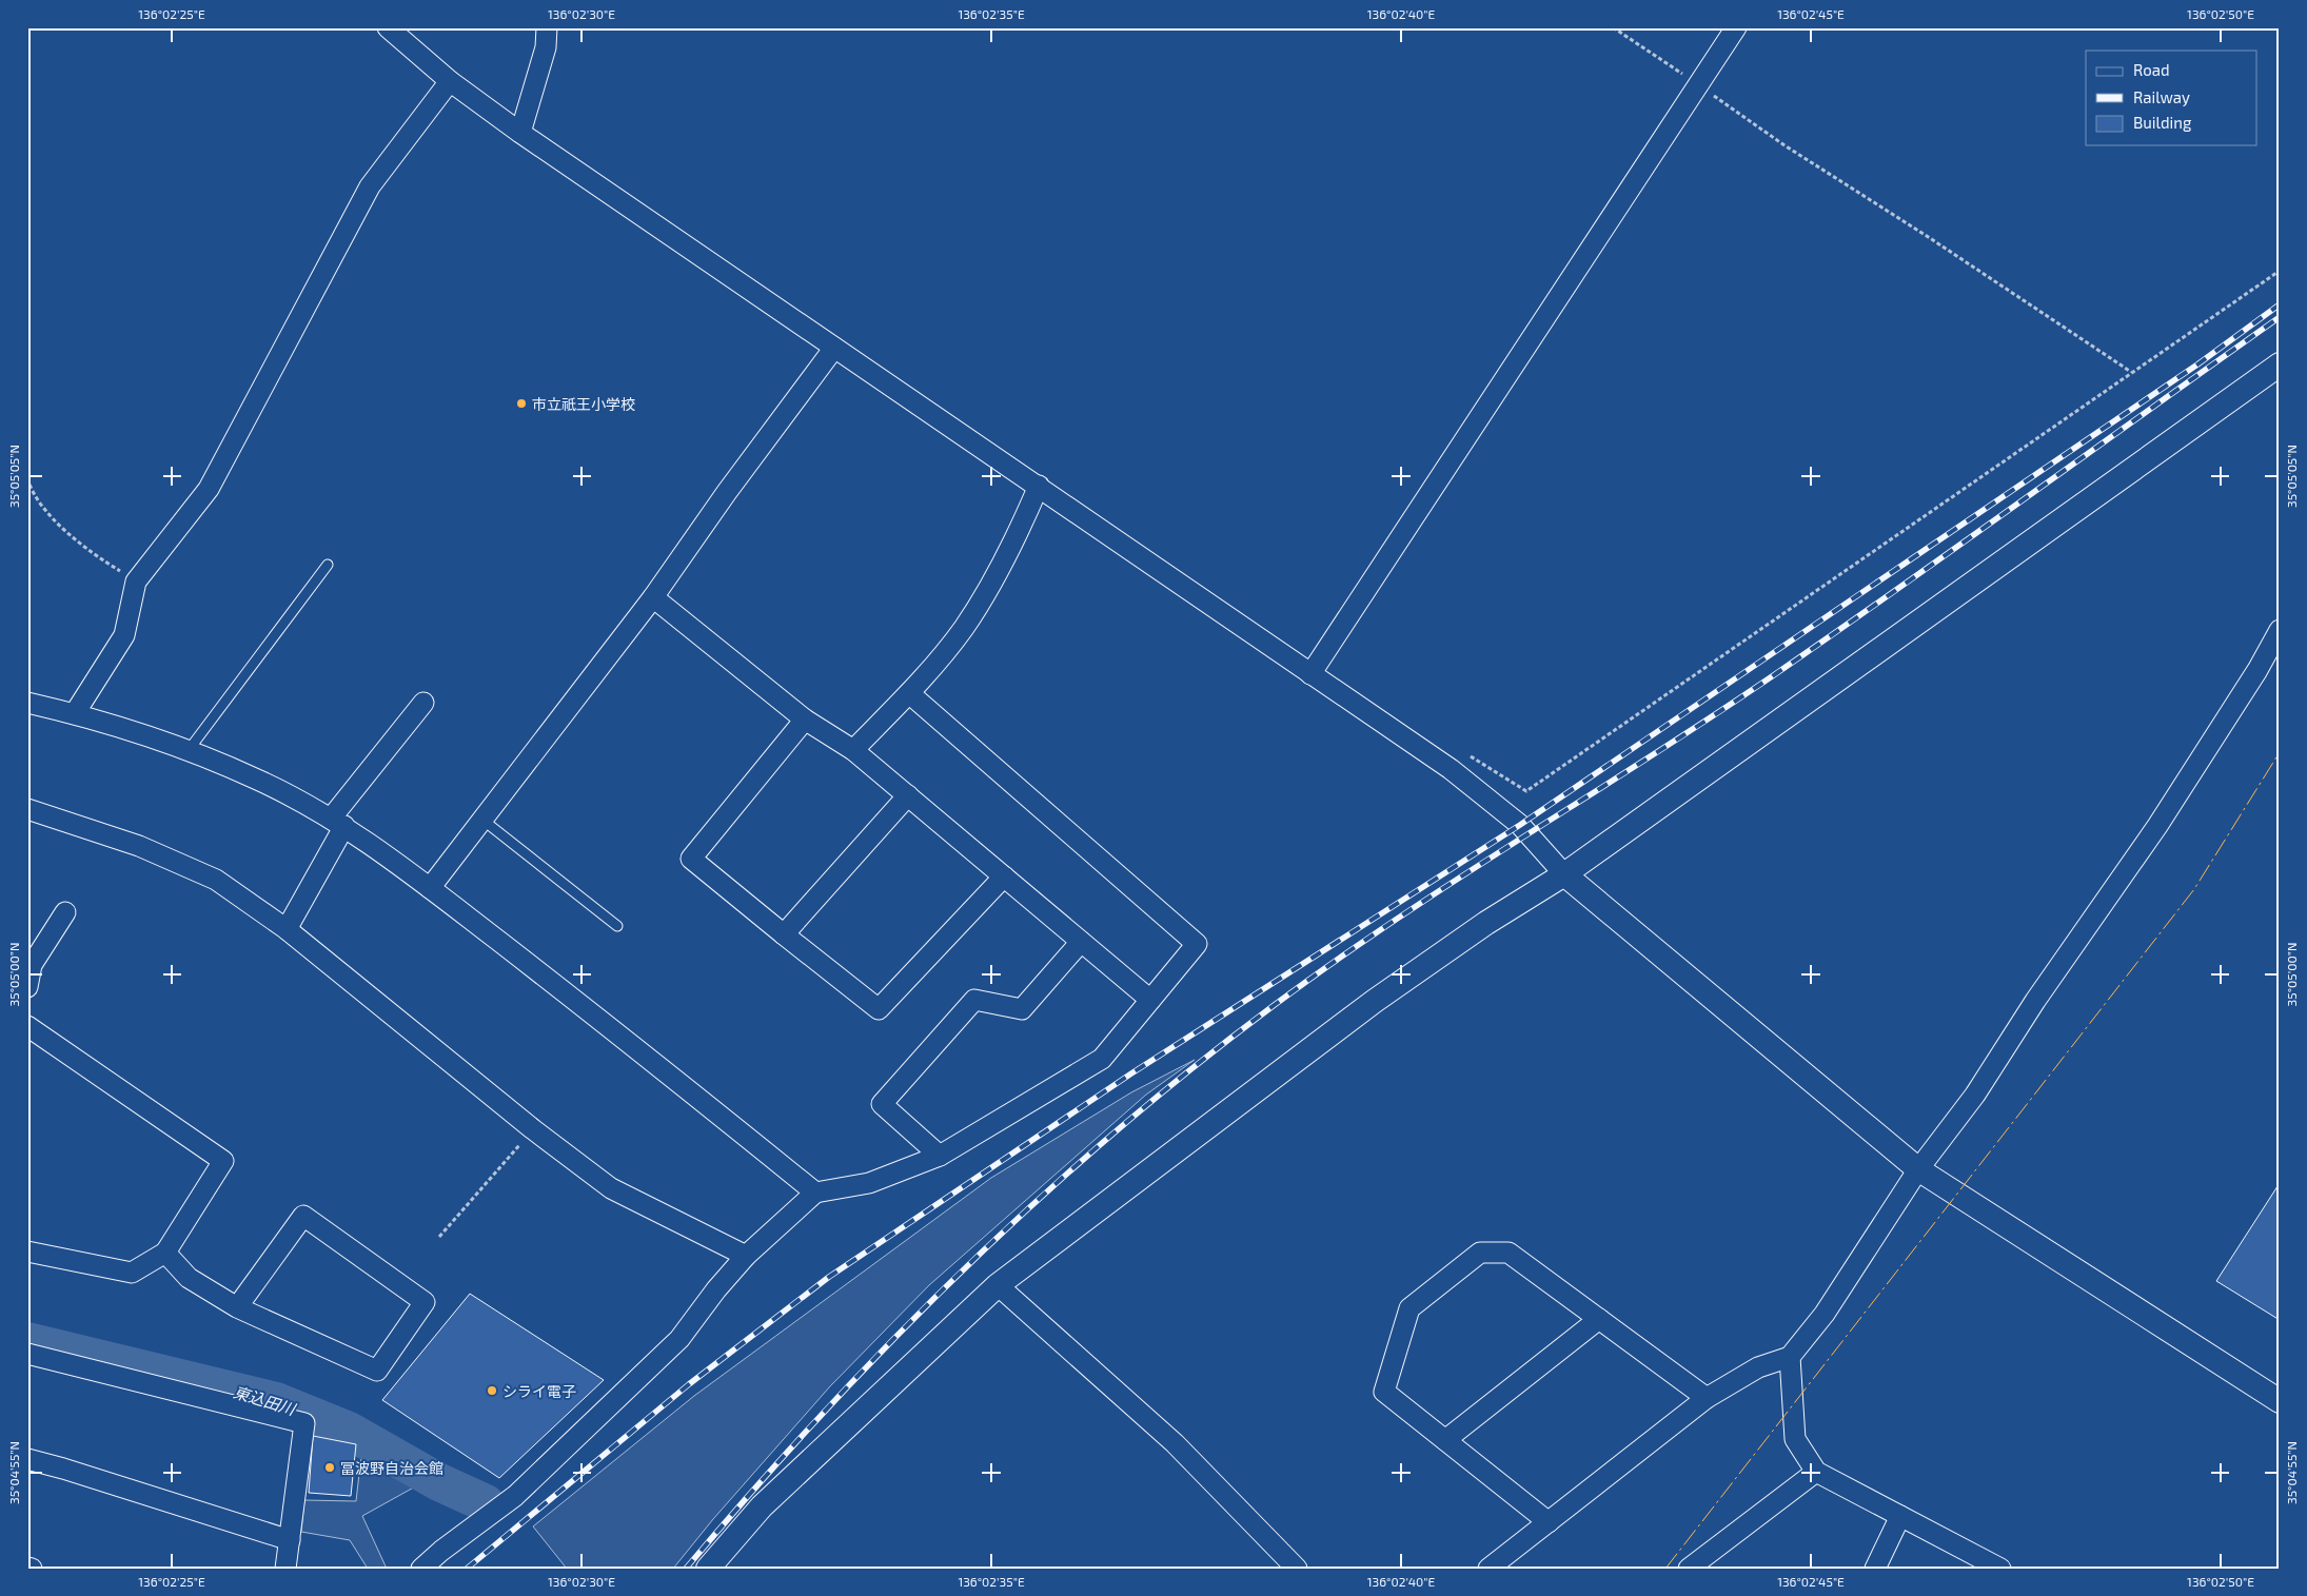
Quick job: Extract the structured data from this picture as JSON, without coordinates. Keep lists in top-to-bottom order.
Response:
{
  "water": ["東込田川"],
  "places": ["市立祇王小学校", "シライ電子", "冨波野自治会館"],
  "legend": ["Road", "Railway", "Building"],
  "coordinates": [
    "136°02'25\"E",
    "136°02'30\"E",
    "136°02'35\"E",
    "136°02'40\"E",
    "136°02'45\"E",
    "136°02'50\"E",
    "35°05'05\"N",
    "35°05'00\"N",
    "35°04'55\"N"
  ]
}
